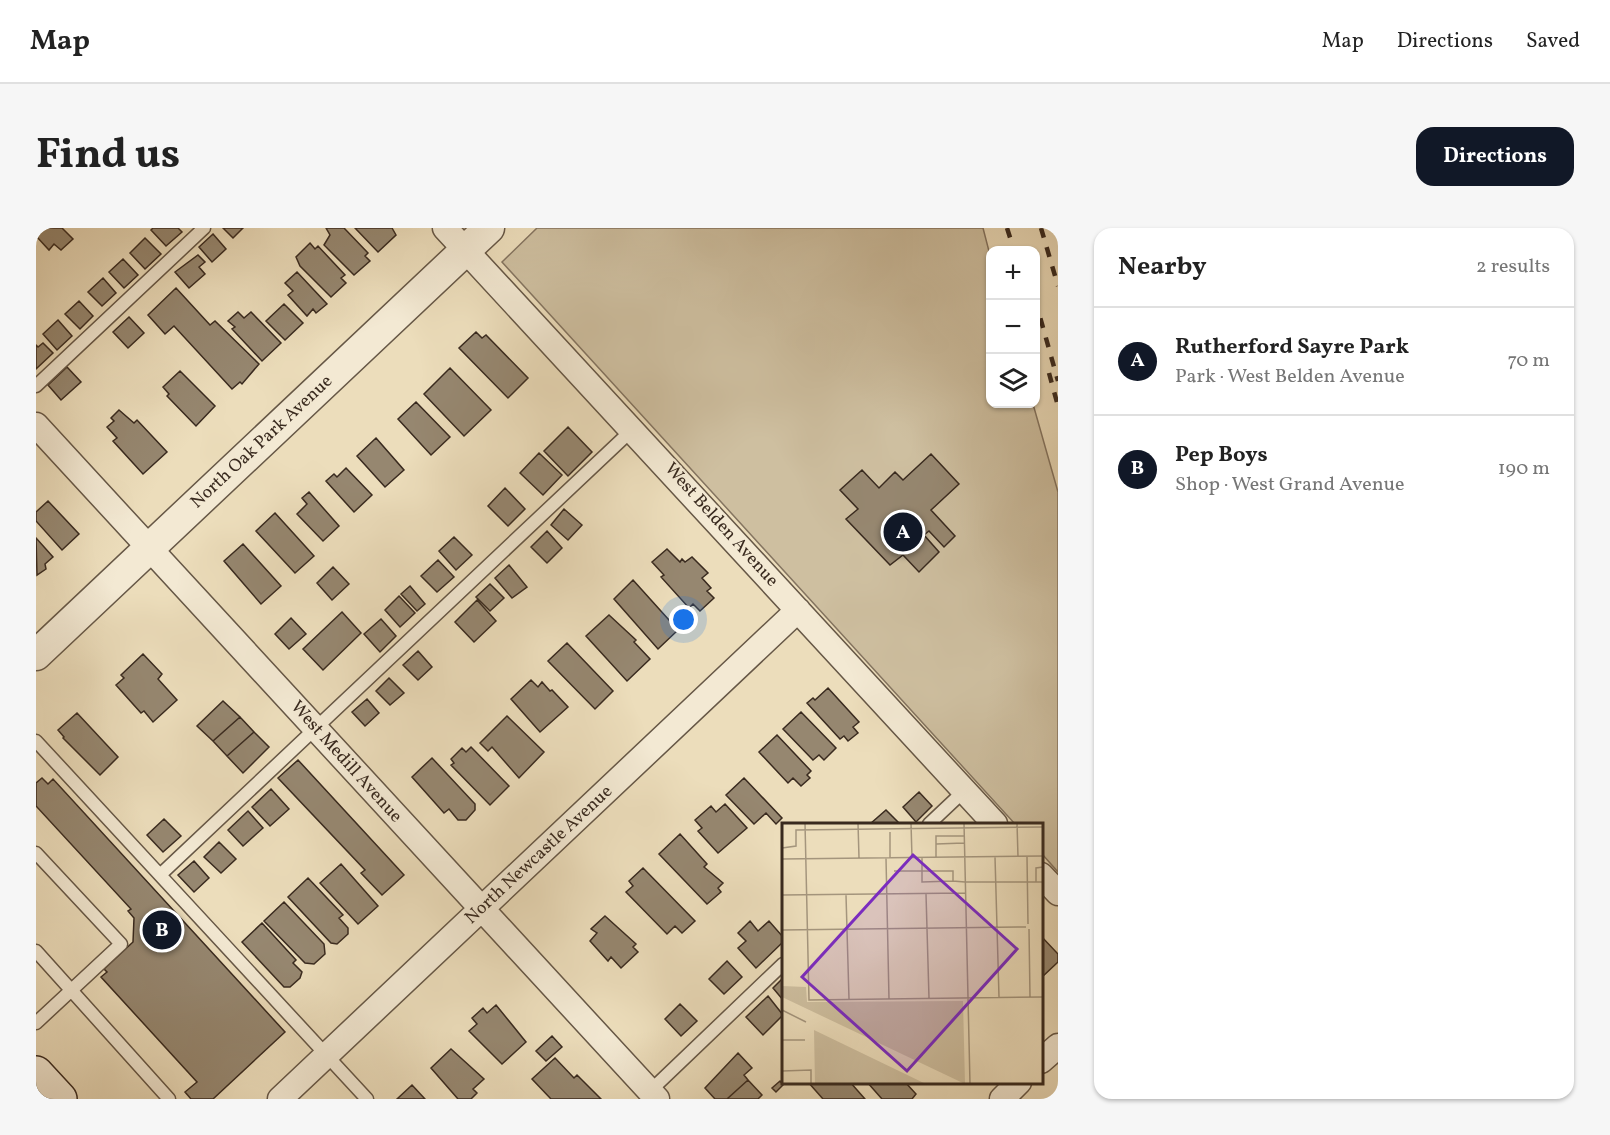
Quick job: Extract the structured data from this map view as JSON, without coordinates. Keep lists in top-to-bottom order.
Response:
{
  "streets": {
    "street": [
      "North Oak Park Avenue",
      "West Belden Avenue",
      "West Medill Avenue",
      "North Newcastle Avenue"
    ]
  },
  "crossings": [
    ["North Oak Park Avenue", "West Belden Avenue"],
    ["North Oak Park Avenue", "West Medill Avenue"],
    ["West Belden Avenue", "North Newcastle Avenue"],
    ["West Medill Avenue", "North Newcastle Avenue"]
  ],
  "page": {
    "header": "Map",
    "nav": ["Map", "Directions", "Saved"],
    "title": "Find us",
    "buttons": "Directions",
    "heading": ["Nearby", "2 results"],
    "map_buttons": ["+", "−"],
    "list": [
      {
        "mark": "A",
        "name": "Rutherford Sayre Park",
        "note": "Park · West Belden Avenue",
        "value": "70 m"
      },
      {
        "mark": "B",
        "name": "Pep Boys",
        "note": "Shop · West Grand Avenue",
        "value": "190 m"
      }
    ],
    "pins": ["A", "B"]
  }
}
